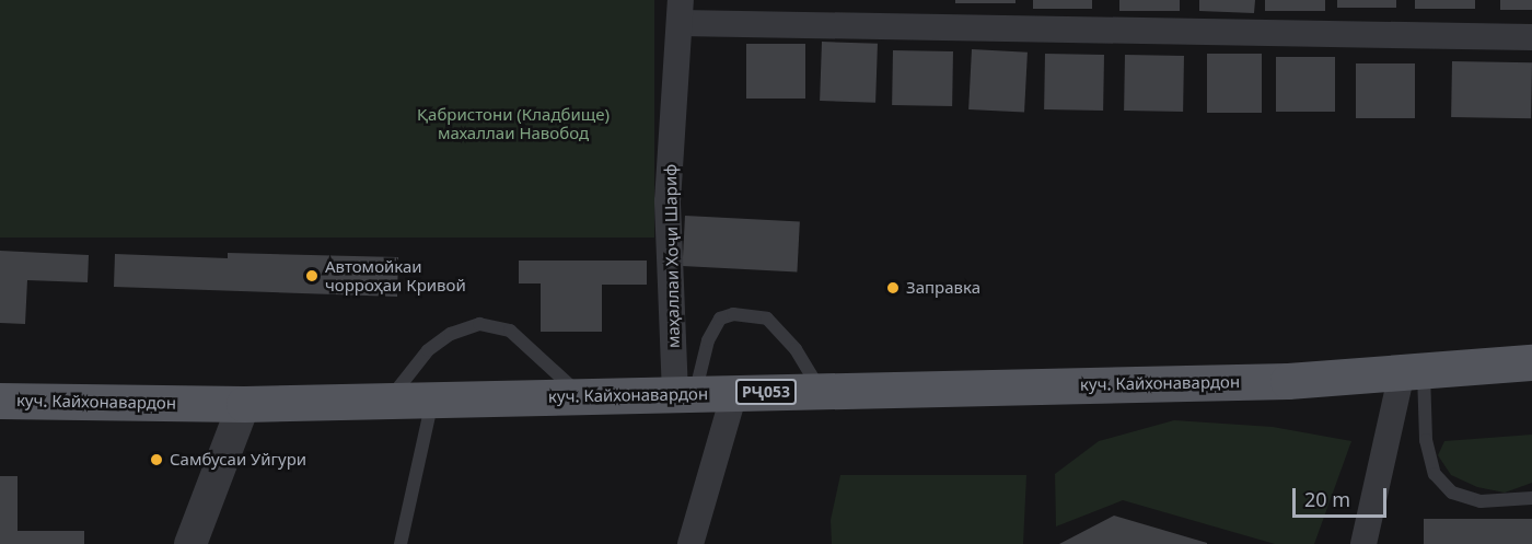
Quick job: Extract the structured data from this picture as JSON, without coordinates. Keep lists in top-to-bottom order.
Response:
{
  "streets": {
    "main road": ["куч. Кайхонавардон", "РҶ053"],
    "street": ["маҳаллаи Хоҷи Шариф"]
  },
  "crossings": [
    ["маҳаллаи Хоҷи Шариф", "куч. Кайхонавардон"]
  ],
  "parks": ["Қабристони (Кладбище) махаллаи Навобод"],
  "places": ["Автомойкаи чорроҳаи Кривой", "Заправка", "Самбусаи Уйгури"],
  "scale_bar": "20 m"
}
